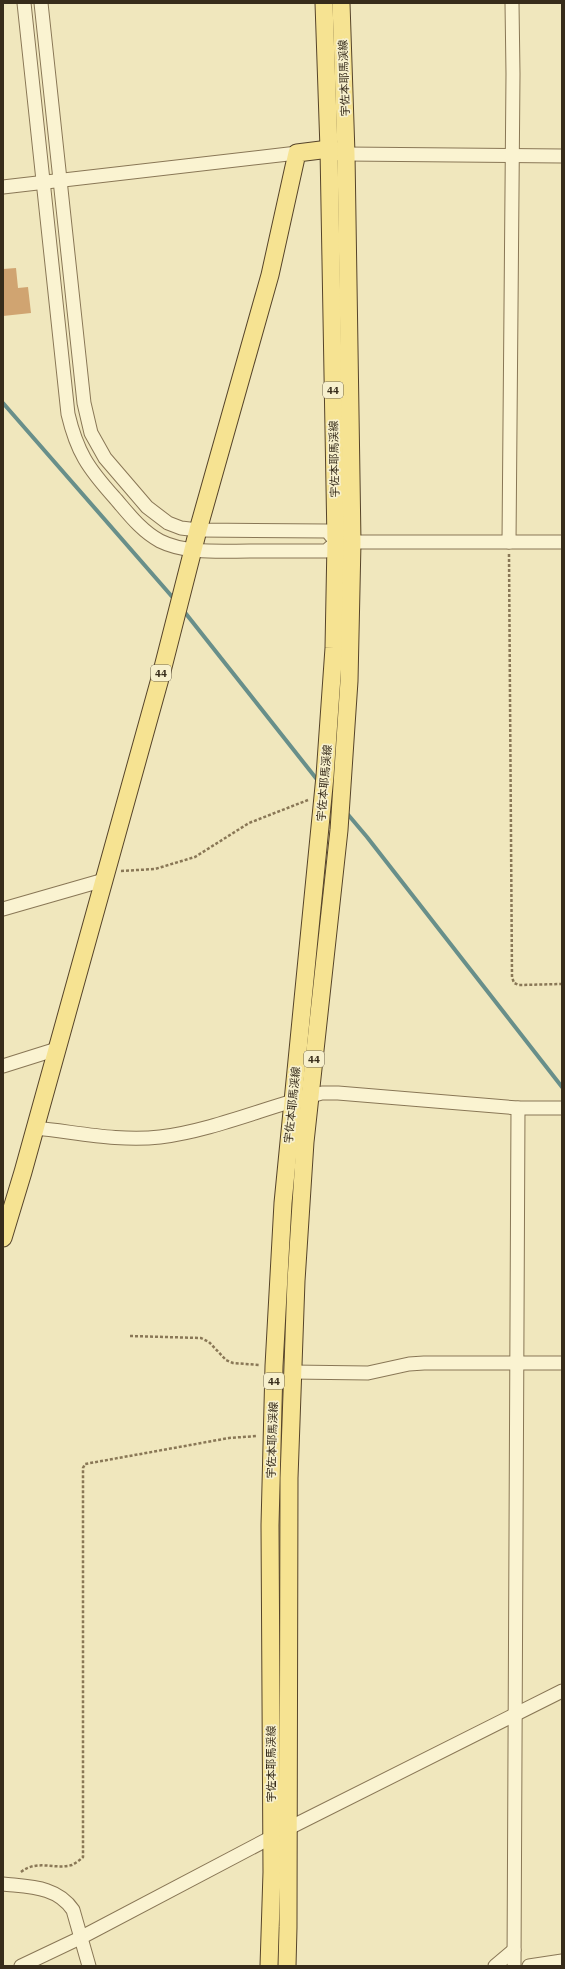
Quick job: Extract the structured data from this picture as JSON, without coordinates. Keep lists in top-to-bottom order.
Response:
{
  "streets": {
    "main road": ["宇佐本耶馬渓線", "44"]
  }
}
